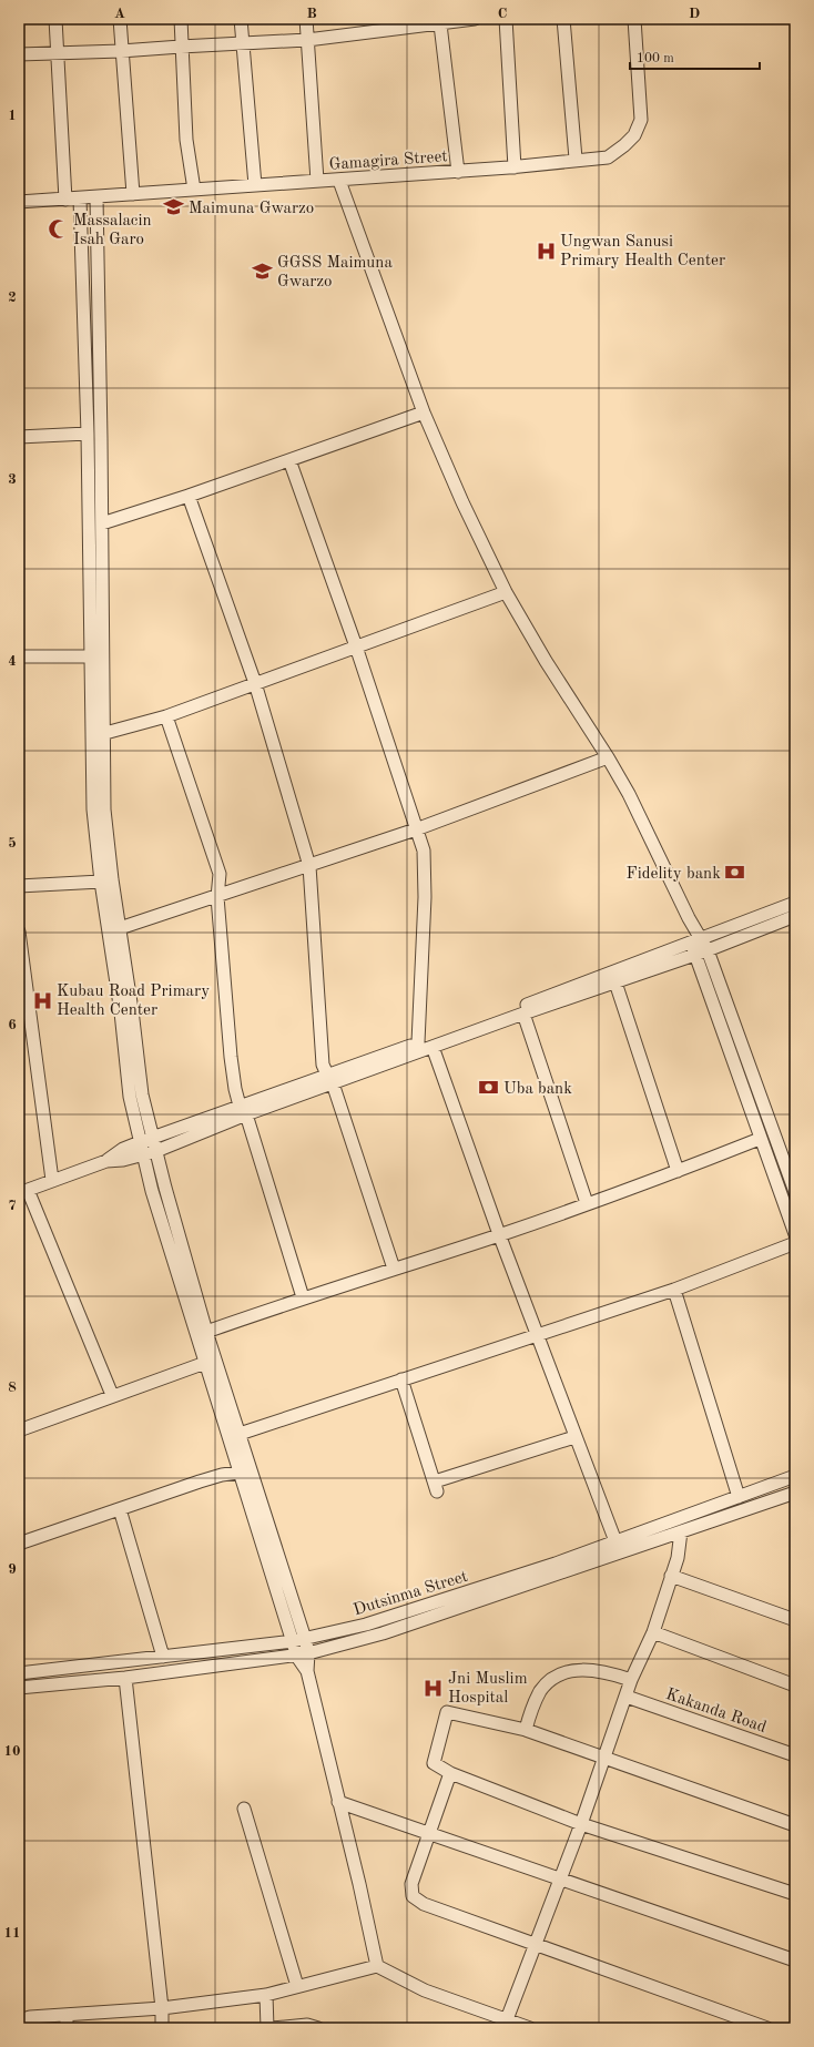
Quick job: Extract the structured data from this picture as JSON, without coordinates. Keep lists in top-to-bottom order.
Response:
{
  "streets": {
    "street": ["Gamagira Street", "Dutsinma Street", "Kakanda Road"]
  },
  "places": {
    "school or university": ["Maimuna Gwarzo", "GGSS Maimuna Gwarzo"],
    "mosque": ["Massalacin Isah Garo"],
    "hospital": ["Ungwan Sanusi Primary Health Center", "Kubau Road Primary Health Center", "Jni Muslim Hospital"],
    "bank": ["Fidelity bank", "Uba bank"]
  },
  "scale_bar": "100 m",
  "grid": {
    "columns": [
      "A",
      "B",
      "C",
      "D"
    ],
    "rows": [
      "1",
      "2",
      "3",
      "4",
      "5",
      "6",
      "7",
      "8",
      "9",
      "10",
      "11"
    ]
  }
}
